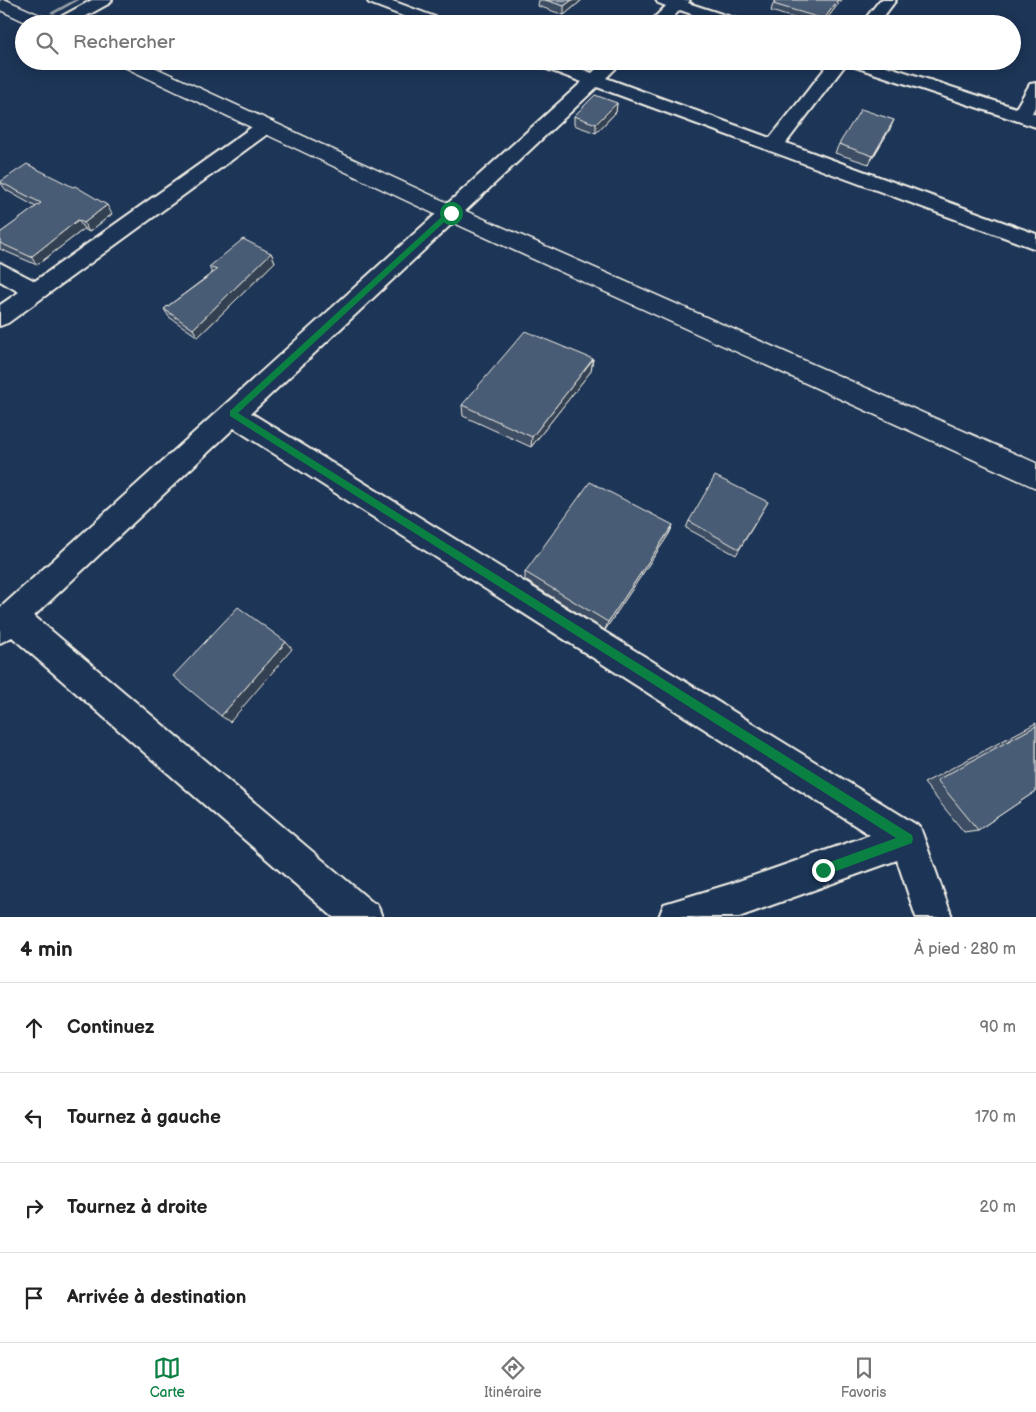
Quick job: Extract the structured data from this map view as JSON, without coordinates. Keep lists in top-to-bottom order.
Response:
{
  "page": {
    "search": "Rechercher",
    "heading": ["4 min", "À pied · 280 m"],
    "list": [
      ["Continuez", "90 m"],
      ["Tournez à gauche", "170 m"],
      ["Tournez à droite", "20 m"],
      "Arrivée à destination"
    ],
    "nav": ["Carte", "Itinéraire", "Favoris"]
  }
}
